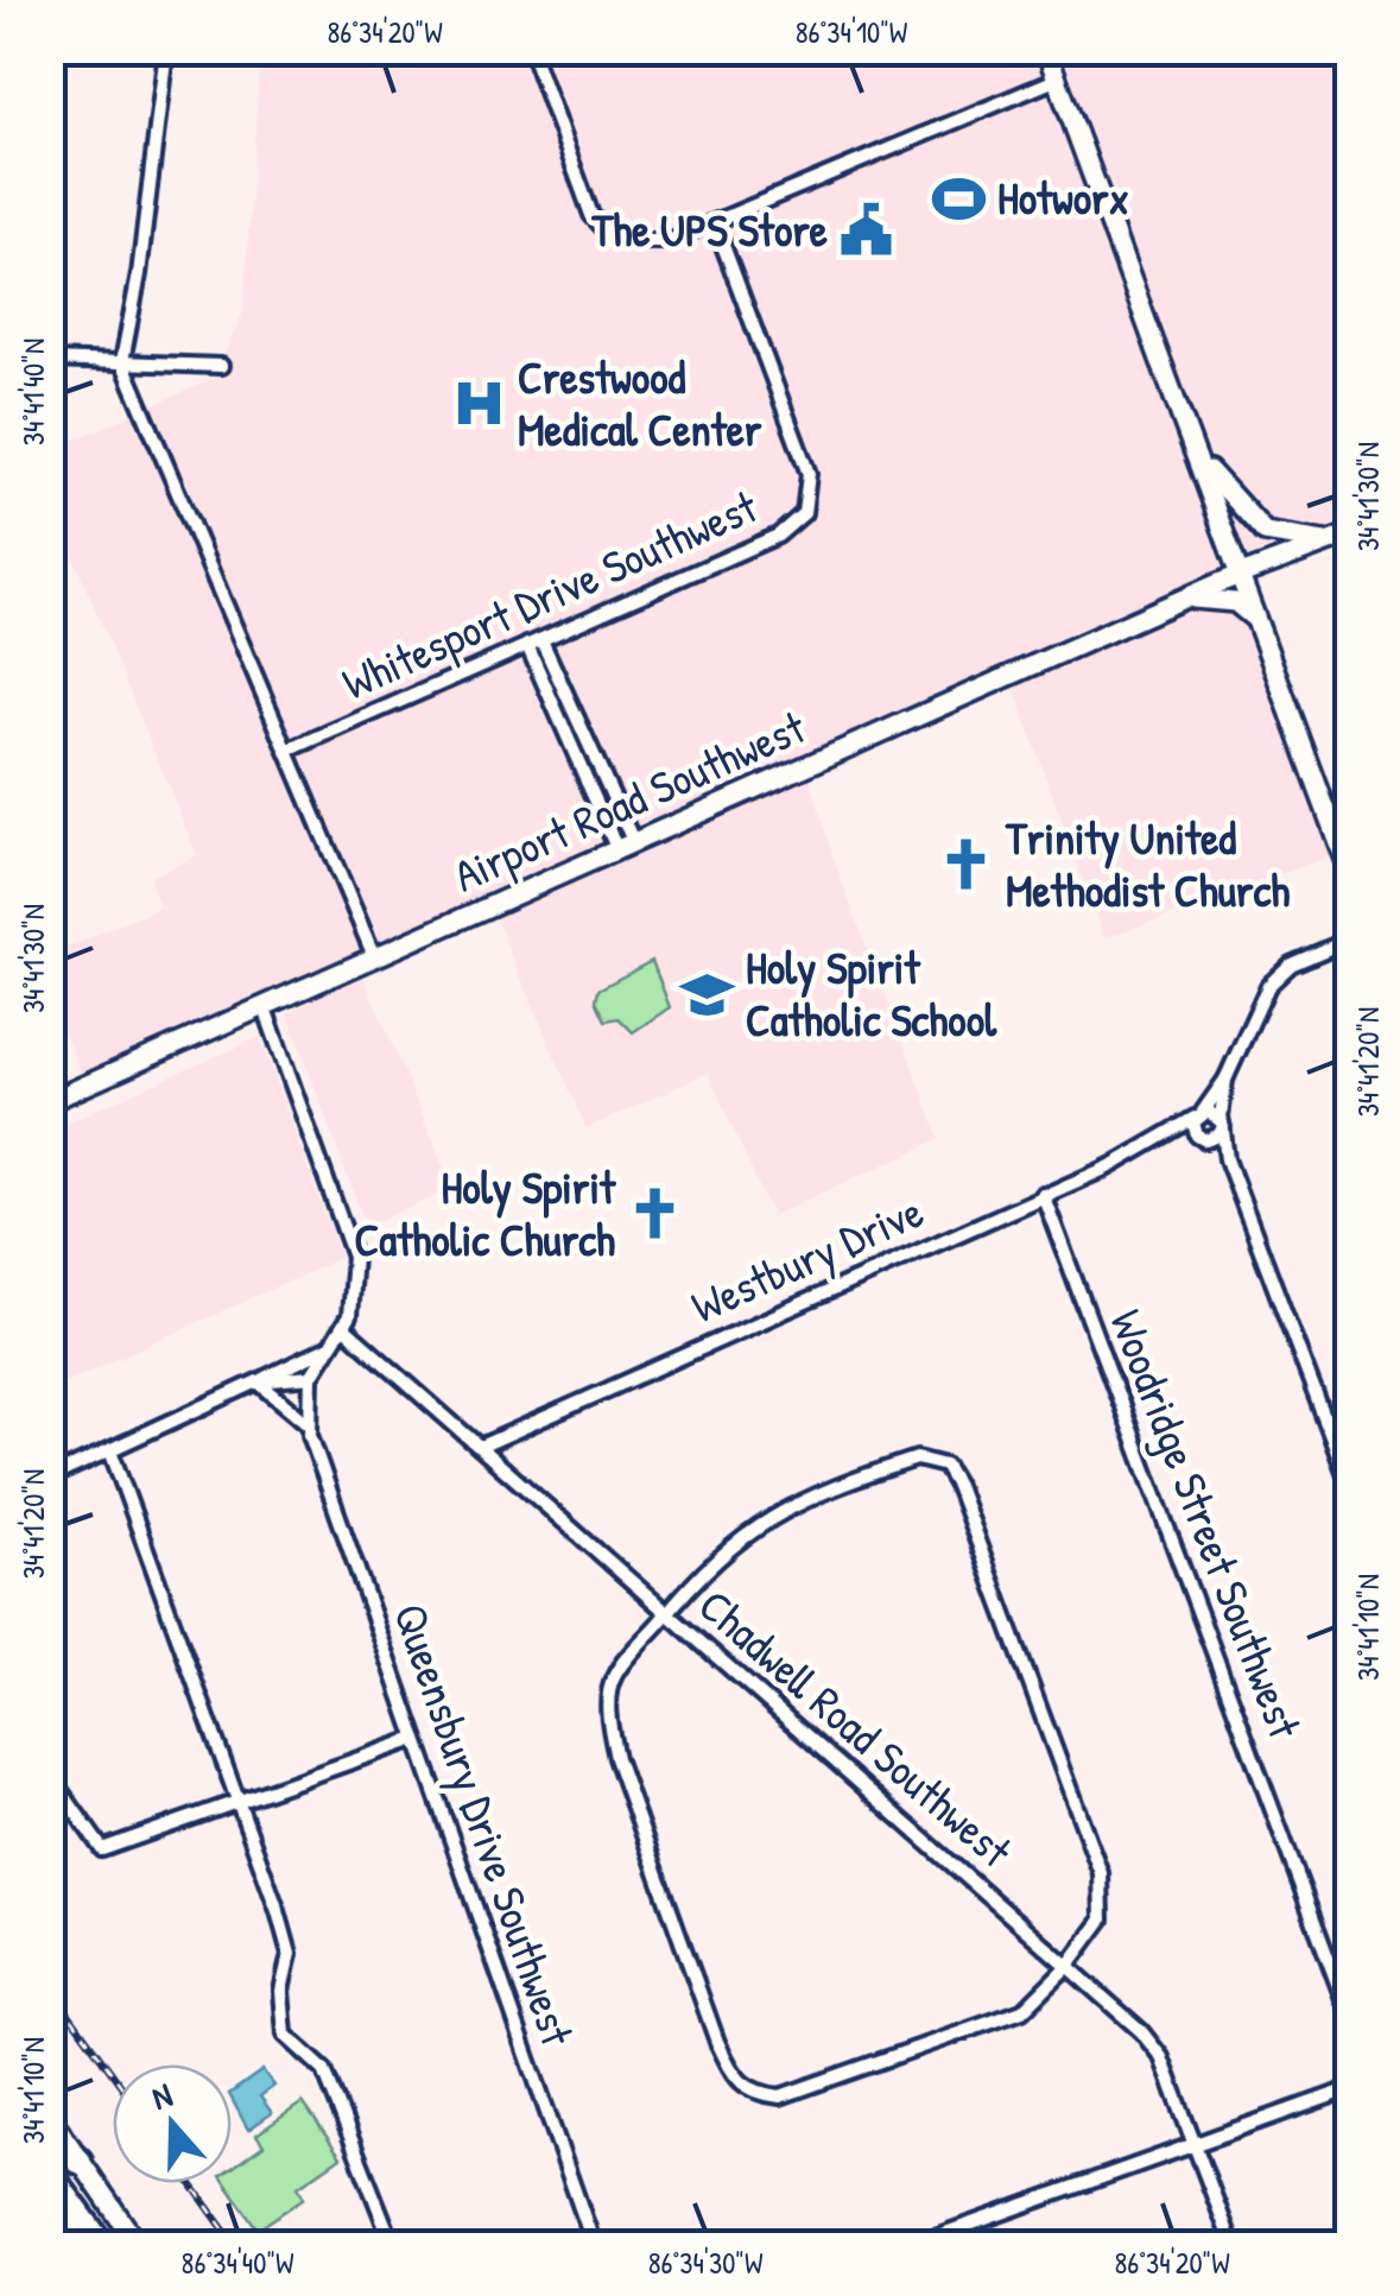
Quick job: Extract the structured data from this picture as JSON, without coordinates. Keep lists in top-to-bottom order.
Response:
{
  "streets": {
    "main road": ["Airport Road Southwest"],
    "street": [
      "Whitesport Drive Southwest",
      "Westbury Drive",
      "Woodridge Street Southwest",
      "Chadwell Road Southwest",
      "Queensbury Drive Southwest"
    ]
  },
  "crossings": [
    ["Airport Road Southwest", "Queensbury Drive Southwest"],
    ["Westbury Drive", "Woodridge Street Southwest"],
    ["Westbury Drive", "Chadwell Road Southwest"],
    ["Chadwell Road Southwest", "Queensbury Drive Southwest"]
  ],
  "places": {
    "sports": ["Hotworx"],
    "public building": ["The UPS Store"],
    "hospital": ["Crestwood Medical Center"],
    "church": ["Trinity United Methodist Church", "Holy Spirit Catholic Church"],
    "school or university": ["Holy Spirit Catholic School"]
  },
  "north": "top",
  "coordinates": [
    "86°34'20\"W",
    "86°34'10\"W",
    "34°41'40\"N",
    "34°41'30\"N",
    "34°41'20\"N",
    "34°41'10\"N",
    "86°34'40\"W",
    "86°34'30\"W"
  ]
}
